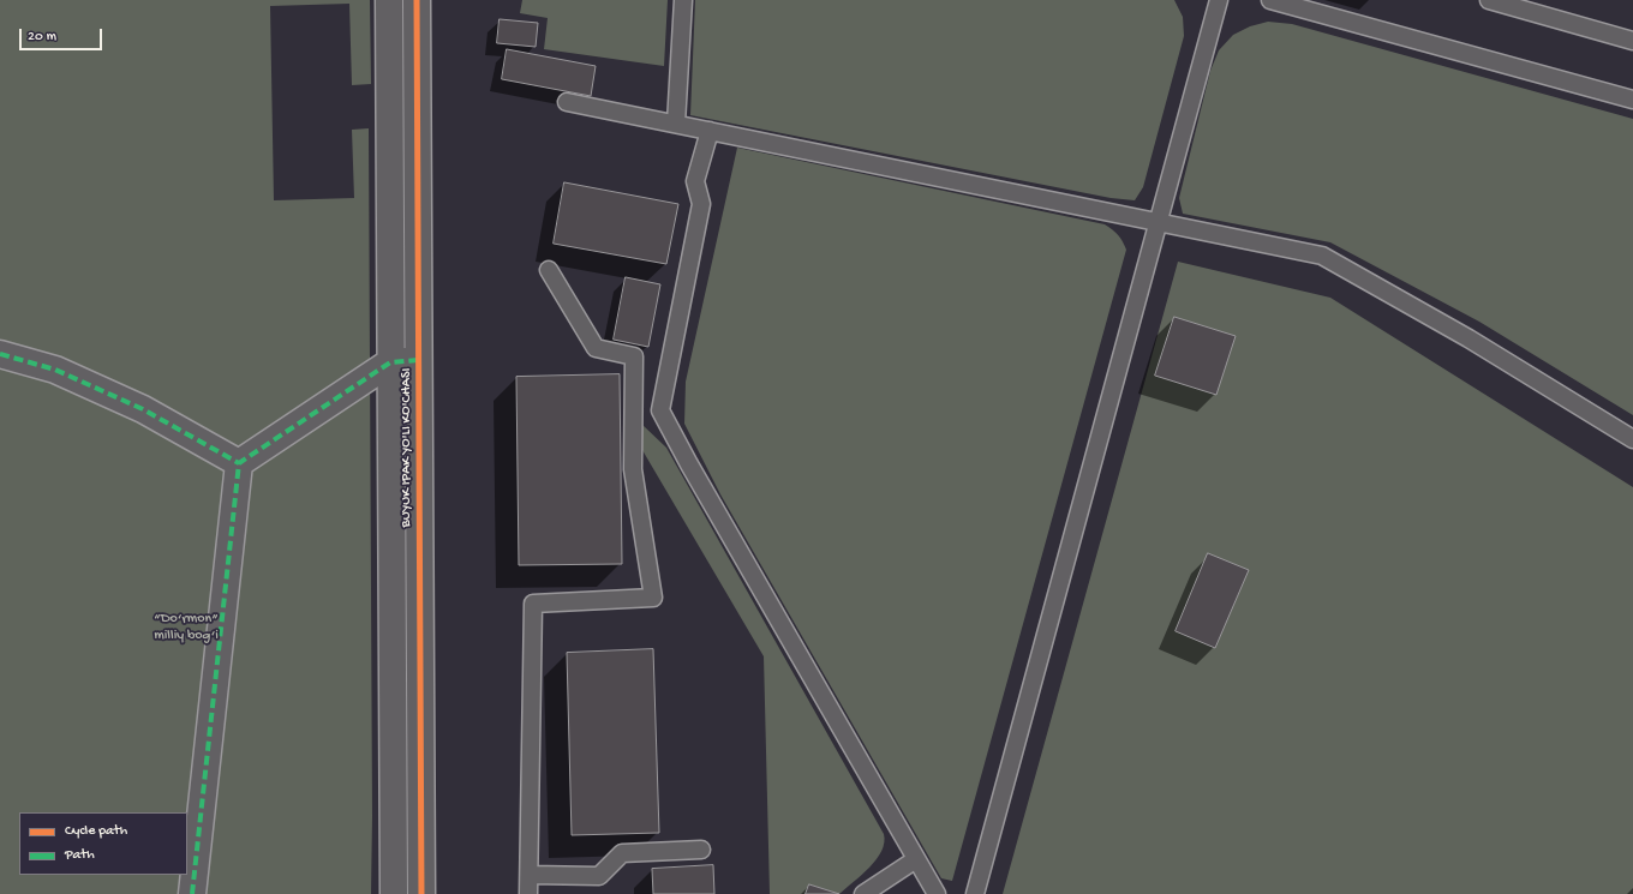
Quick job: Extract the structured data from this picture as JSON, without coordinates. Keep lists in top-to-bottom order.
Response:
{
  "streets": {
    "street": ["BUYUK IPAK YO'LI KO'CHASI"]
  },
  "parks": ["“Do‘rmon” milliy bog‘i"],
  "legend": ["Cycle path", "Path"],
  "scale_bar": "20 m"
}
